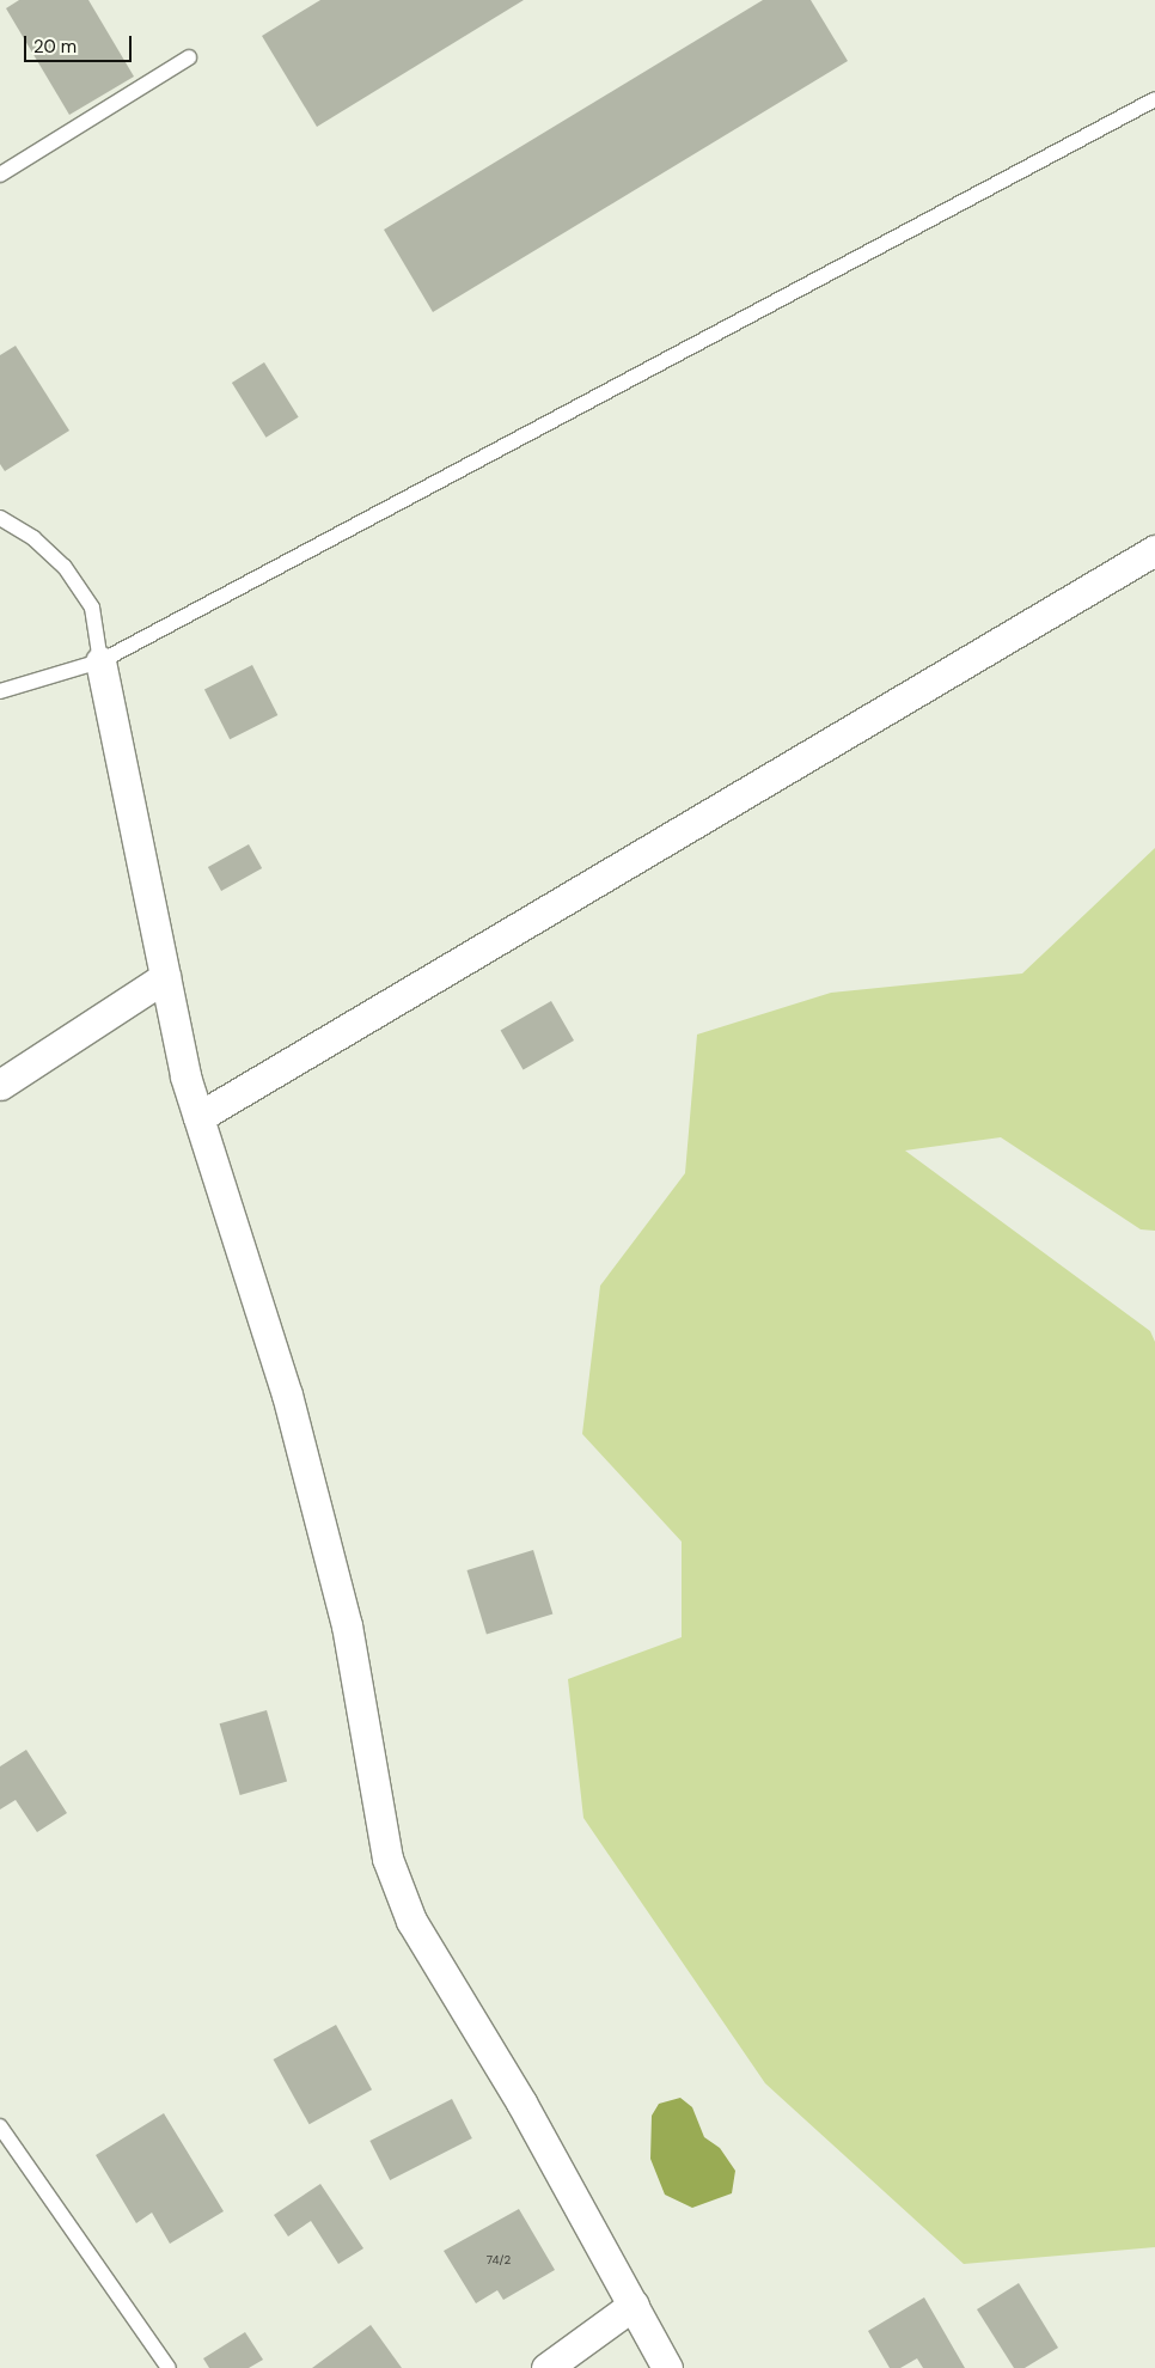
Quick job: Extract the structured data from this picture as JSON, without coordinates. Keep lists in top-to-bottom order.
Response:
{
  "house_numbers": ["74/2"],
  "scale_bar": "20 m"
}
